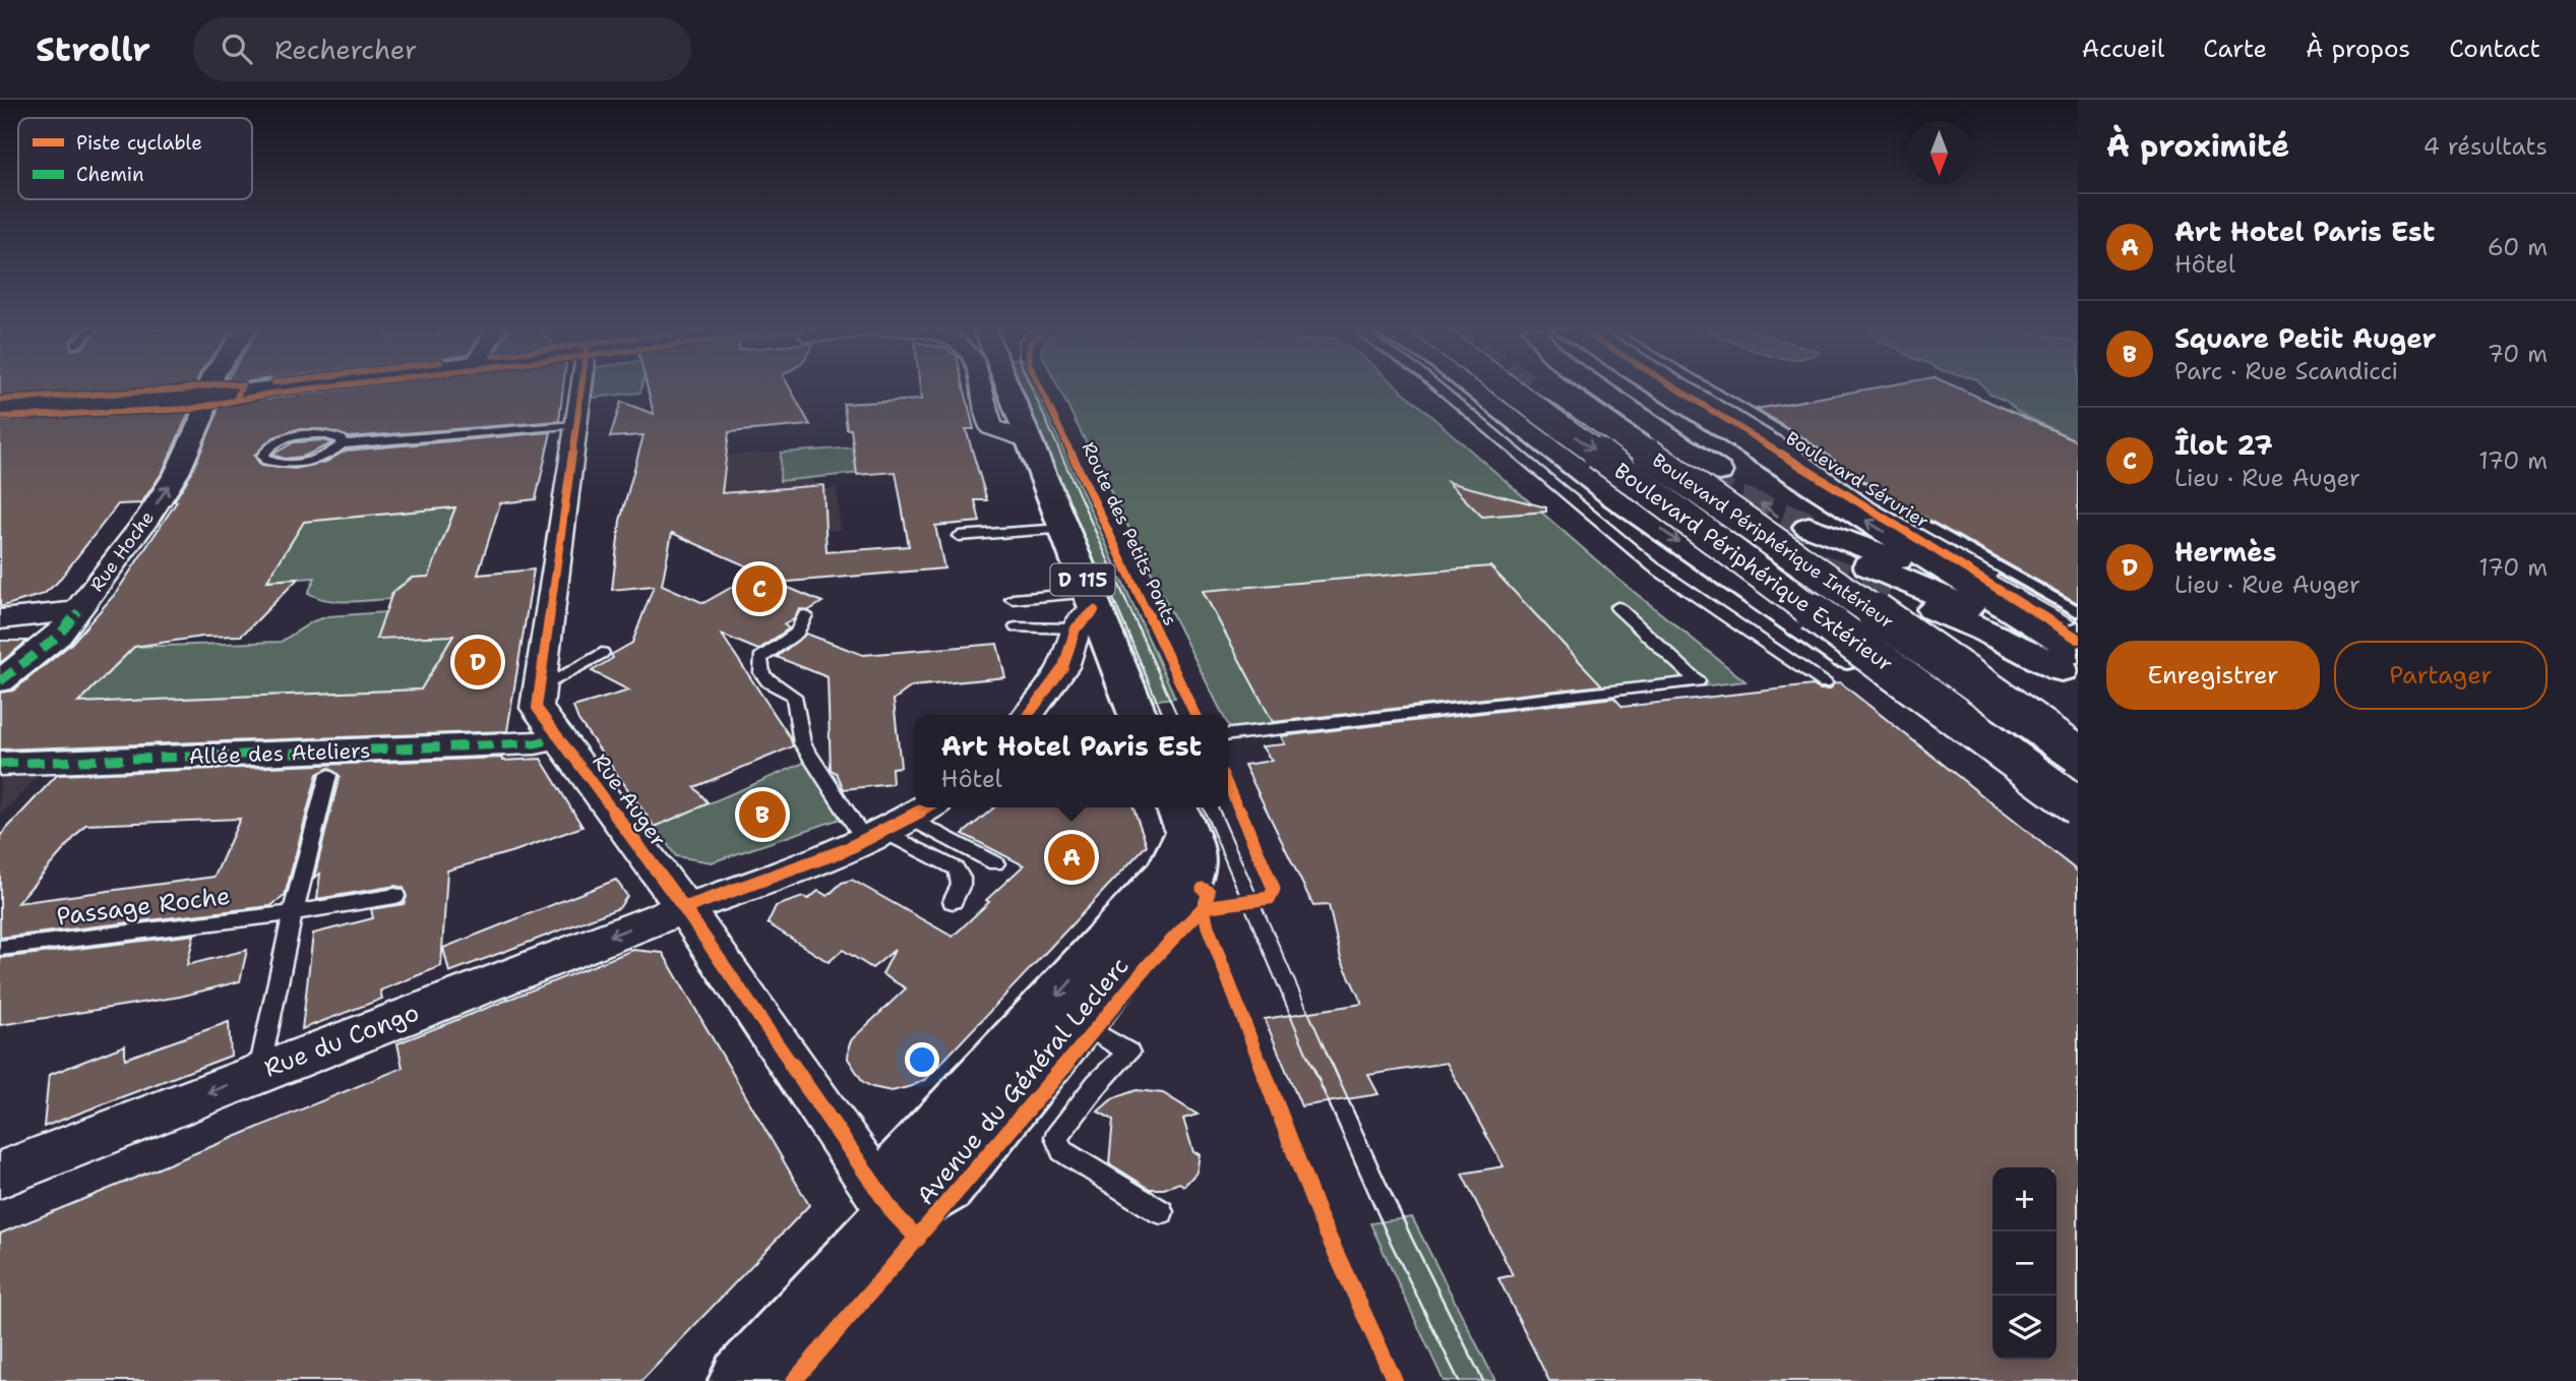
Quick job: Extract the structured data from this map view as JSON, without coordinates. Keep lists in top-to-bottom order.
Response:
{
  "streets": {
    "main road": [
      "Boulevard Sérurier",
      "Boulevard Périphérique Intérieur",
      "Boulevard Périphérique Extérieur",
      "D 115",
      "Avenue du Général Leclerc"
    ],
    "street": [
      "Rue Hoche",
      "Allée des Ateliers",
      "Rue Auger",
      "Rue du Congo"
    ],
    "lane": ["Passage Roche"],
    "cycle path": ["Route des Petits Ponts"]
  },
  "crossings": [
    ["Allée des Ateliers", "Rue Auger"],
    ["Rue Auger", "Rue du Congo"],
    ["Rue Auger", "Avenue du Général Leclerc"]
  ],
  "one_way": ["Rue Hoche", "Rue du Congo"],
  "legend": ["Piste cyclable", "Chemin"],
  "north": "bottom",
  "page": {
    "header": "Strollr",
    "search": "Rechercher",
    "nav": [
      "Accueil",
      "Carte",
      "À propos",
      "Contact"
    ],
    "heading": ["À proximité", "4 résultats"],
    "list": [
      {
        "mark": "A",
        "name": "Art Hotel Paris Est",
        "note": "Hôtel",
        "value": "60 m"
      },
      {
        "mark": "B",
        "name": "Square Petit Auger",
        "note": "Parc · Rue Scandicci",
        "value": "70 m"
      },
      {
        "mark": "C",
        "name": "Îlot 27",
        "note": "Lieu · Rue Auger",
        "value": "170 m"
      },
      {
        "mark": "D",
        "name": "Hermès",
        "note": "Lieu · Rue Auger",
        "value": "170 m"
      }
    ],
    "pins": [
      "C",
      "D",
      "B",
      "A"
    ],
    "buttons": ["Enregistrer", "Partager"],
    "popup": ["Art Hotel Paris Est", "Hôtel"],
    "map_buttons": ["+", "−"]
  }
}
